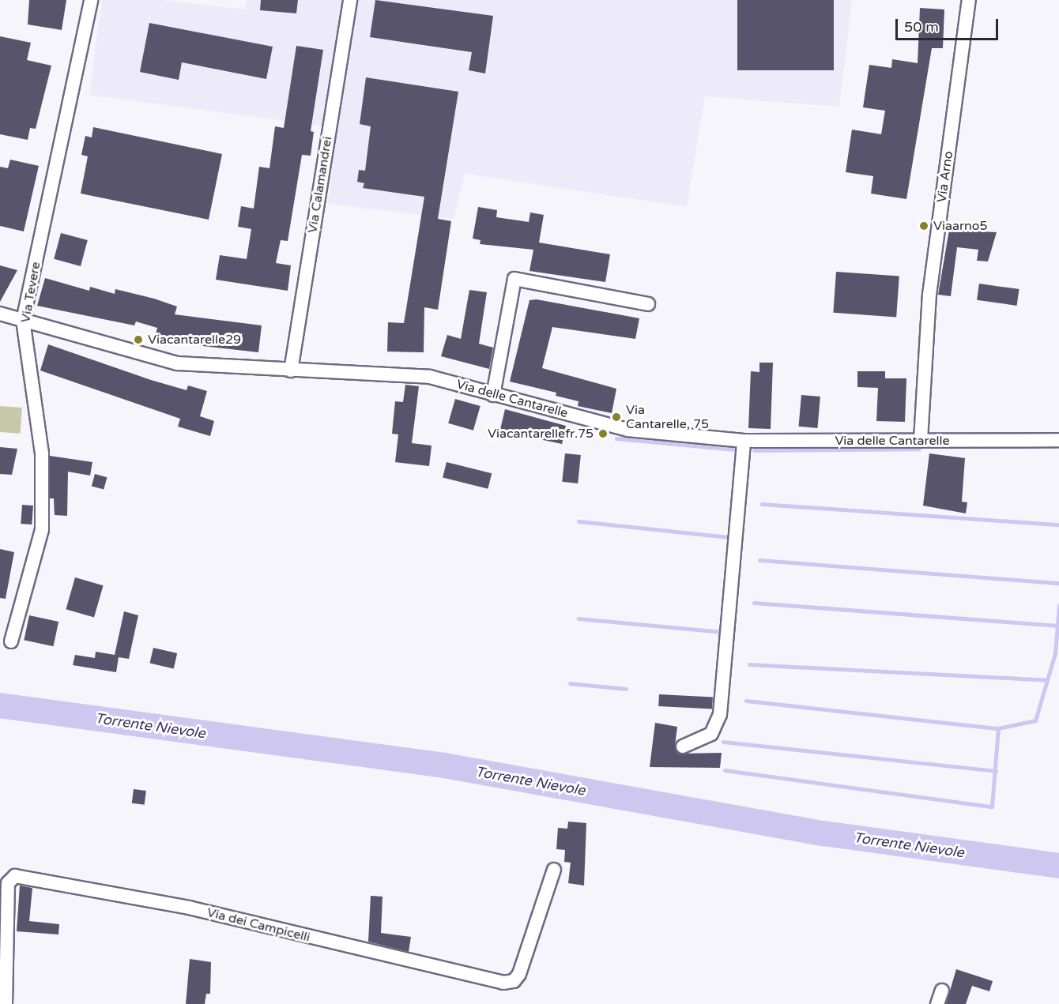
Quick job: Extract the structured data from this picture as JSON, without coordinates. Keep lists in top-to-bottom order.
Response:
{
  "streets": {
    "street": [
      "Via Arno",
      "Via Calamandrei",
      "Via Tevere",
      "Via delle Cantarelle",
      "Via dei Campicelli"
    ]
  },
  "crossings": [
    ["Via Arno", "Via delle Cantarelle"],
    ["Via Calamandrei", "Via delle Cantarelle"],
    ["Via Tevere", "Via delle Cantarelle"]
  ],
  "water": ["Torrente Nievole"],
  "places": [
    "Viaarno5",
    "Viacantarelle29",
    "Via Cantarelle, 75",
    "Viacantarellefr.75"
  ],
  "scale_bar": "50 m"
}
